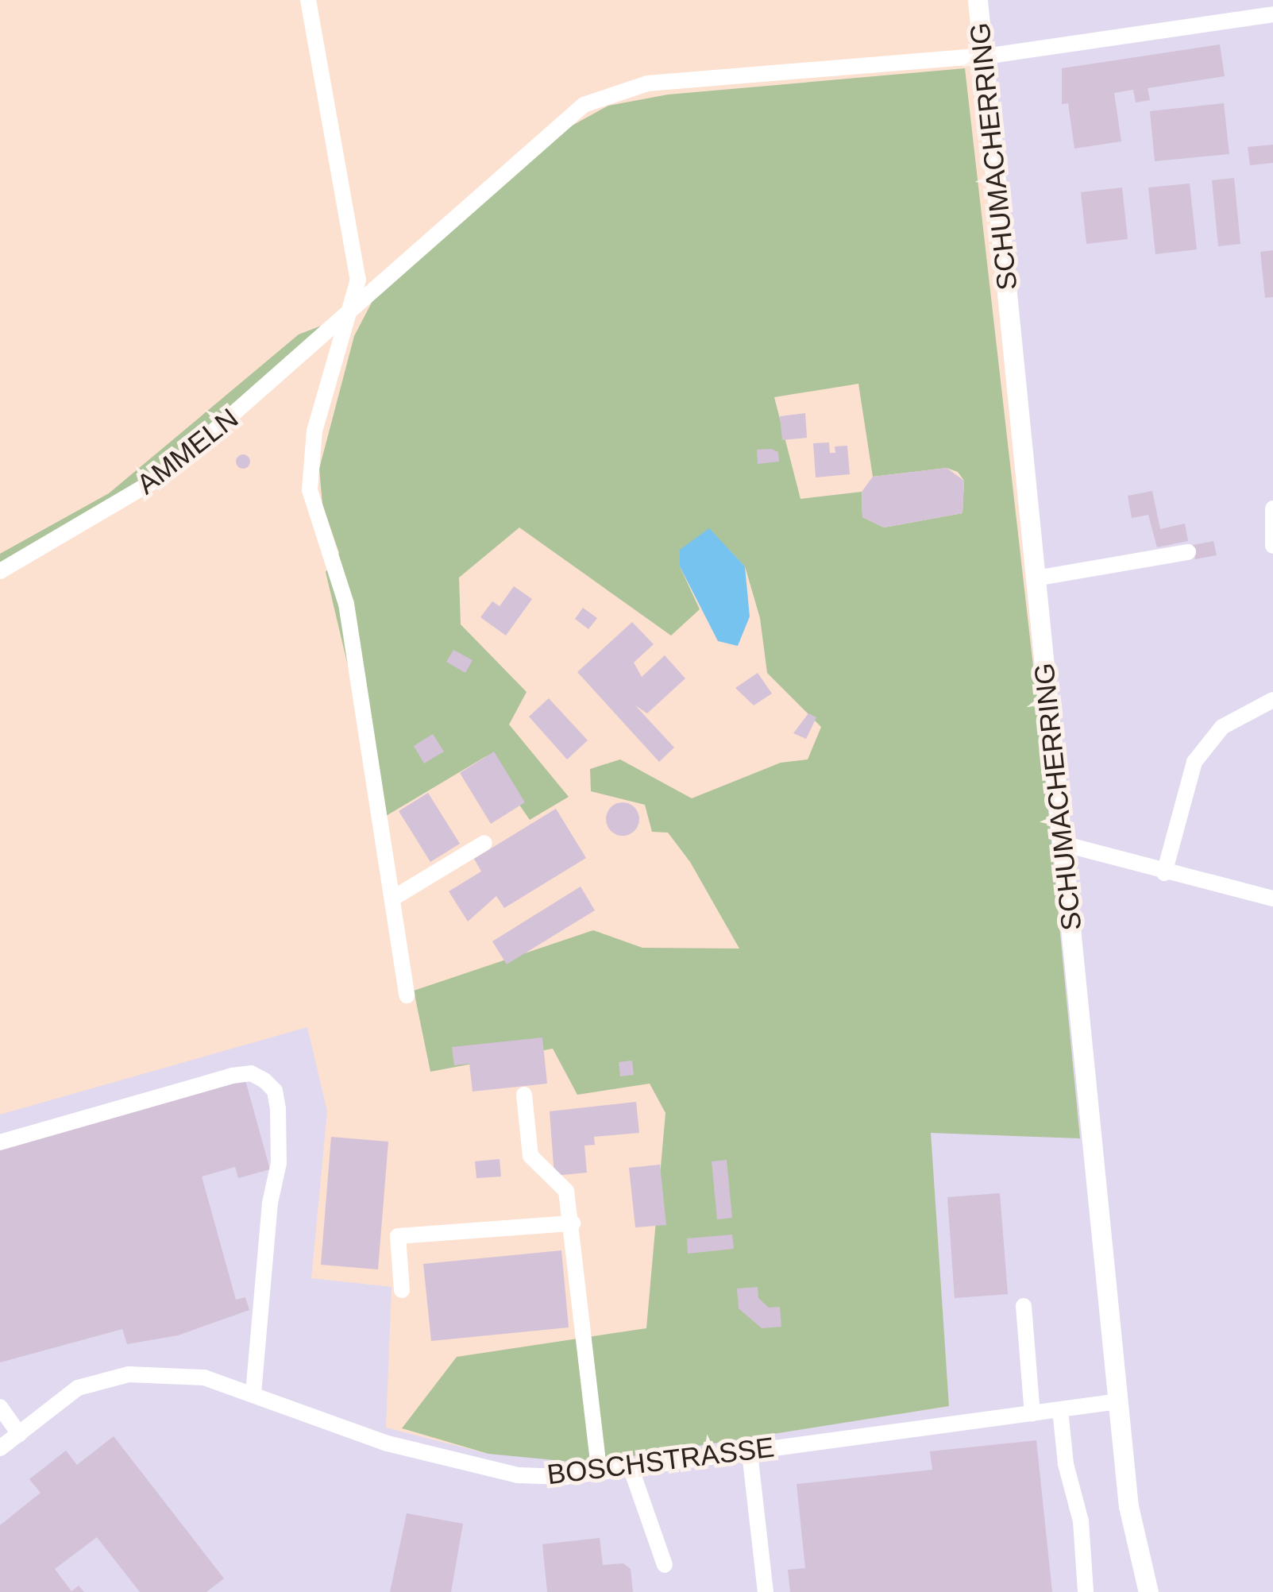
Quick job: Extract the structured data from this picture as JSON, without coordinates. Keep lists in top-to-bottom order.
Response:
{
  "streets": {
    "main road": ["SCHUMACHERRING"],
    "street": ["AMMELN", "BOSCHSTRASSE"]
  },
  "crossings": [
    ["SCHUMACHERRING", "AMMELN"],
    ["SCHUMACHERRING", "BOSCHSTRASSE"]
  ]
}
